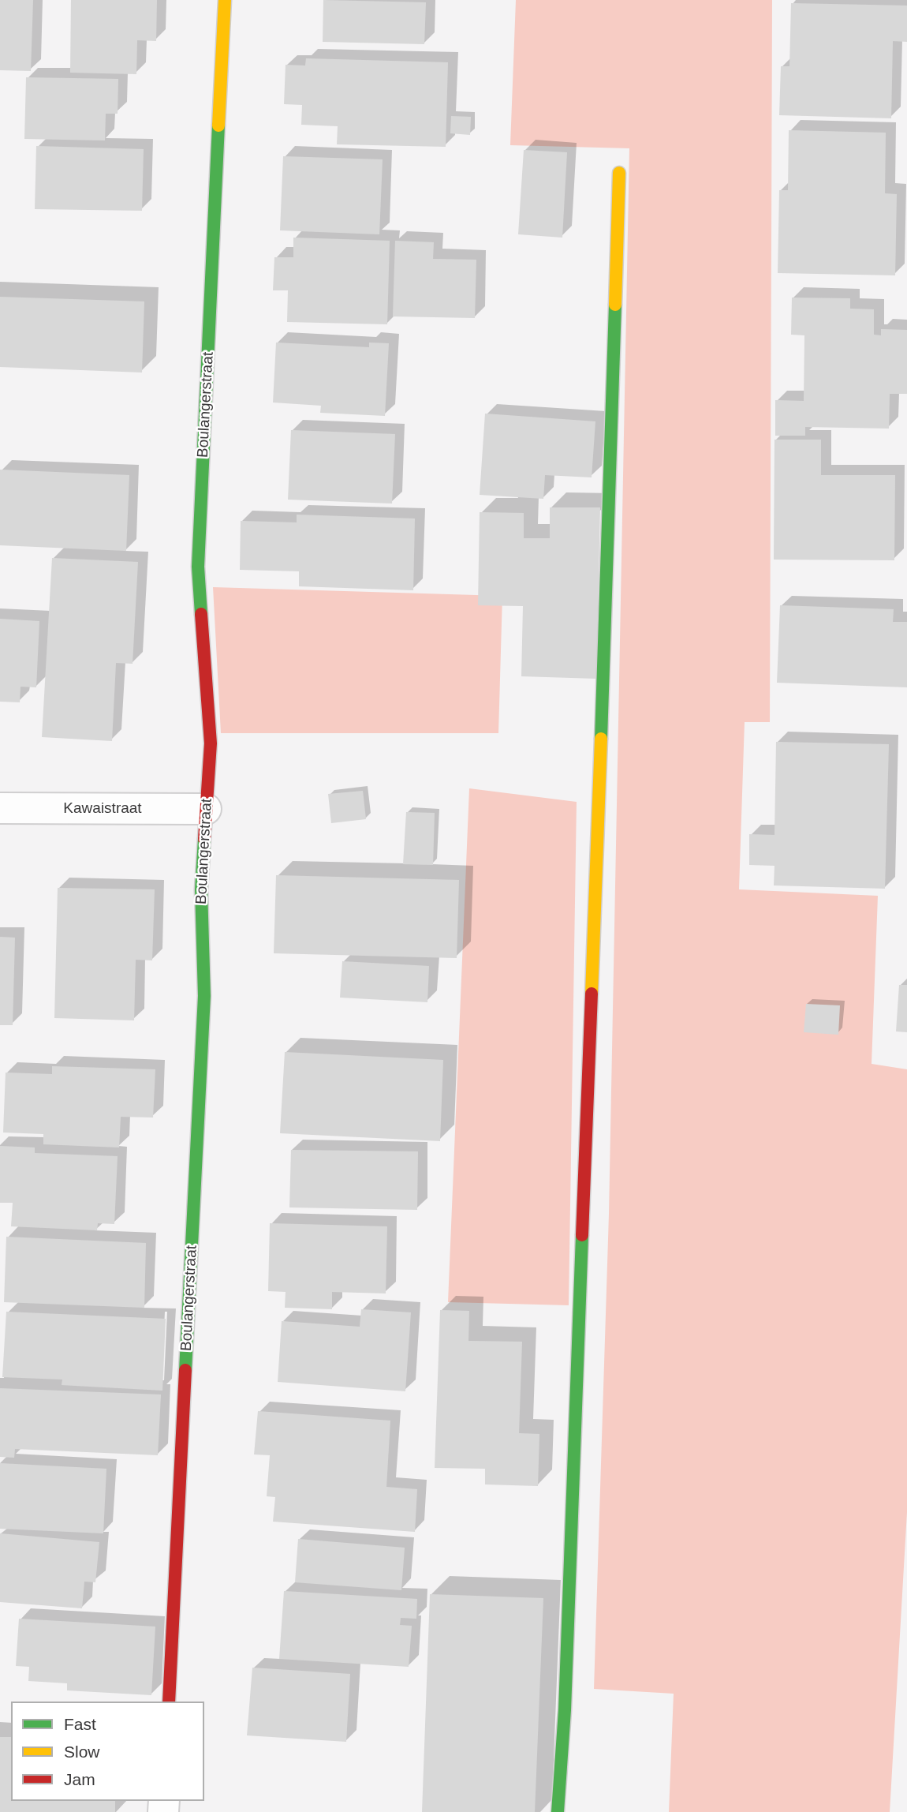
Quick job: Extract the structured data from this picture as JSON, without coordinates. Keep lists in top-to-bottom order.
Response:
{
  "streets": {
    "street": ["Boulangerstraat", "Kawaistraat"]
  },
  "crossings": [
    ["Boulangerstraat", "Kawaistraat"]
  ],
  "legend": ["Fast", "Slow", "Jam"]
}
